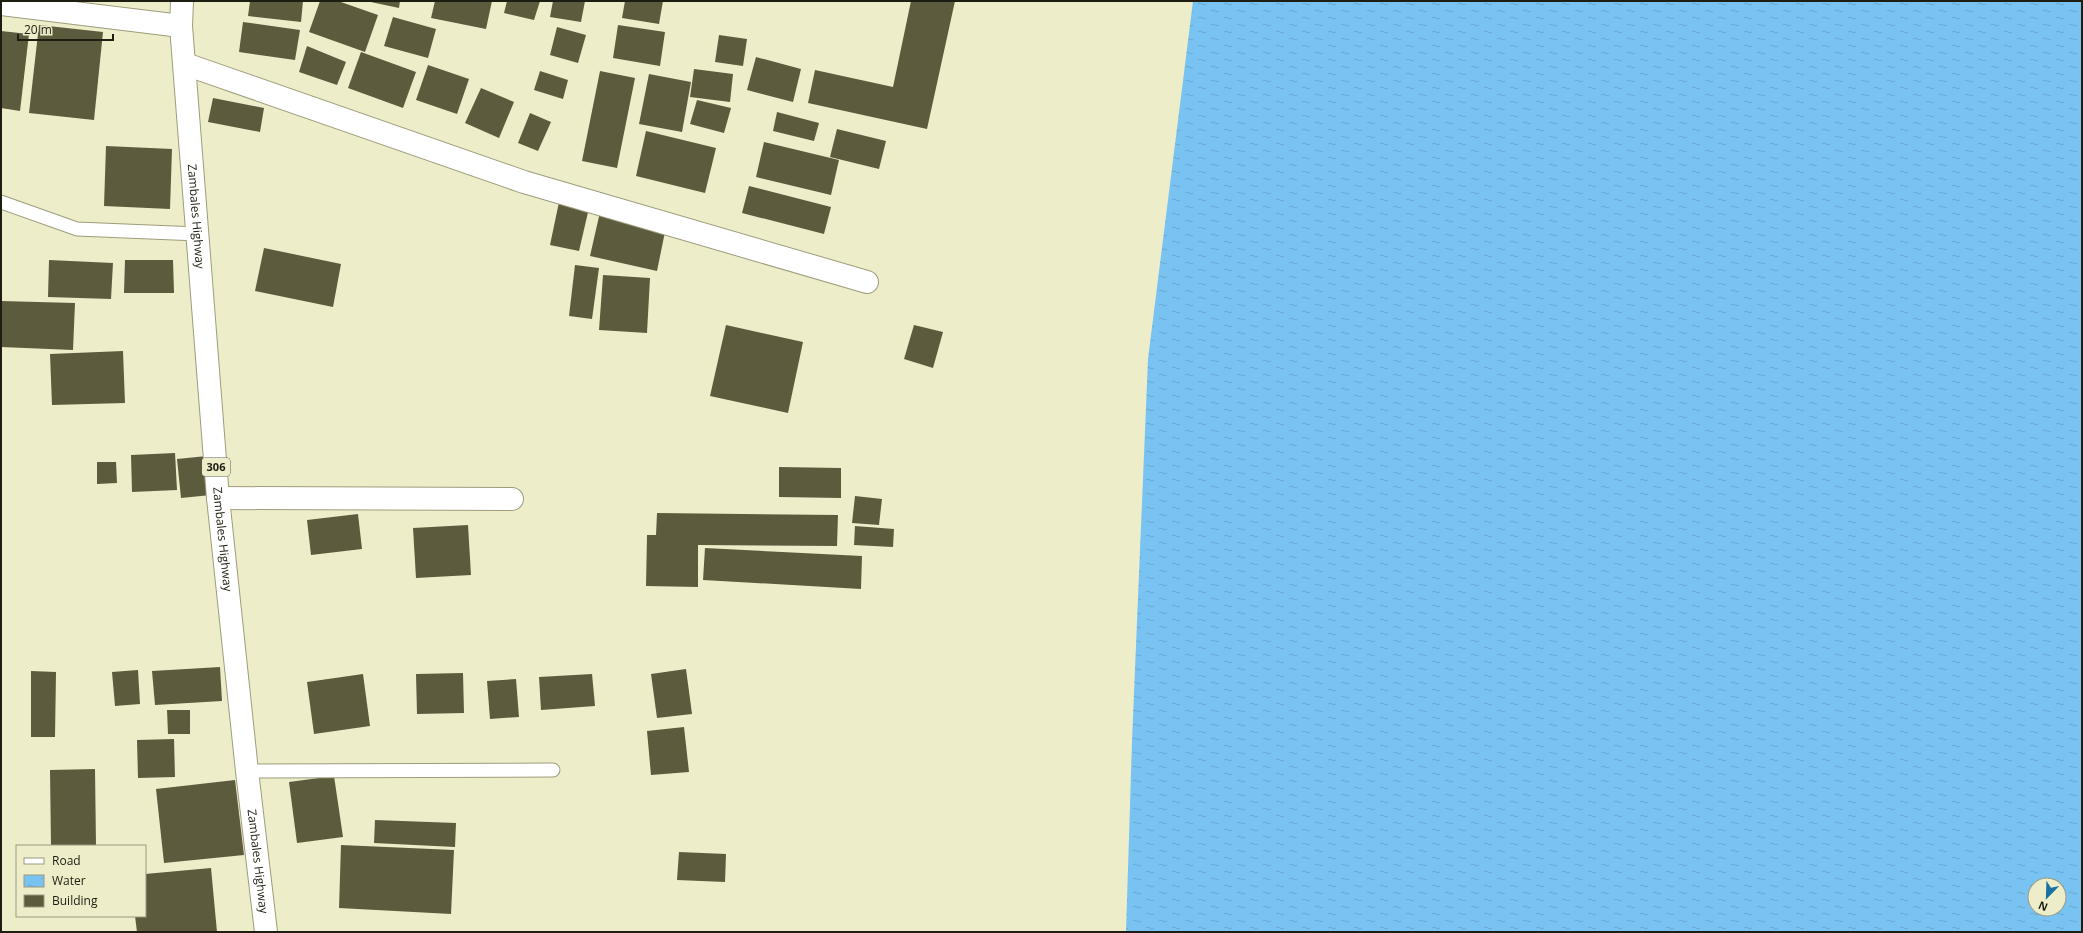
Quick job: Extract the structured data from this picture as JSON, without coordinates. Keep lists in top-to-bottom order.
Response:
{
  "streets": {
    "street": ["Zambales Highway", "306"]
  },
  "legend": ["Road", "Water", "Building"],
  "scale_bar": "20 m",
  "north": "bottom left"
}
